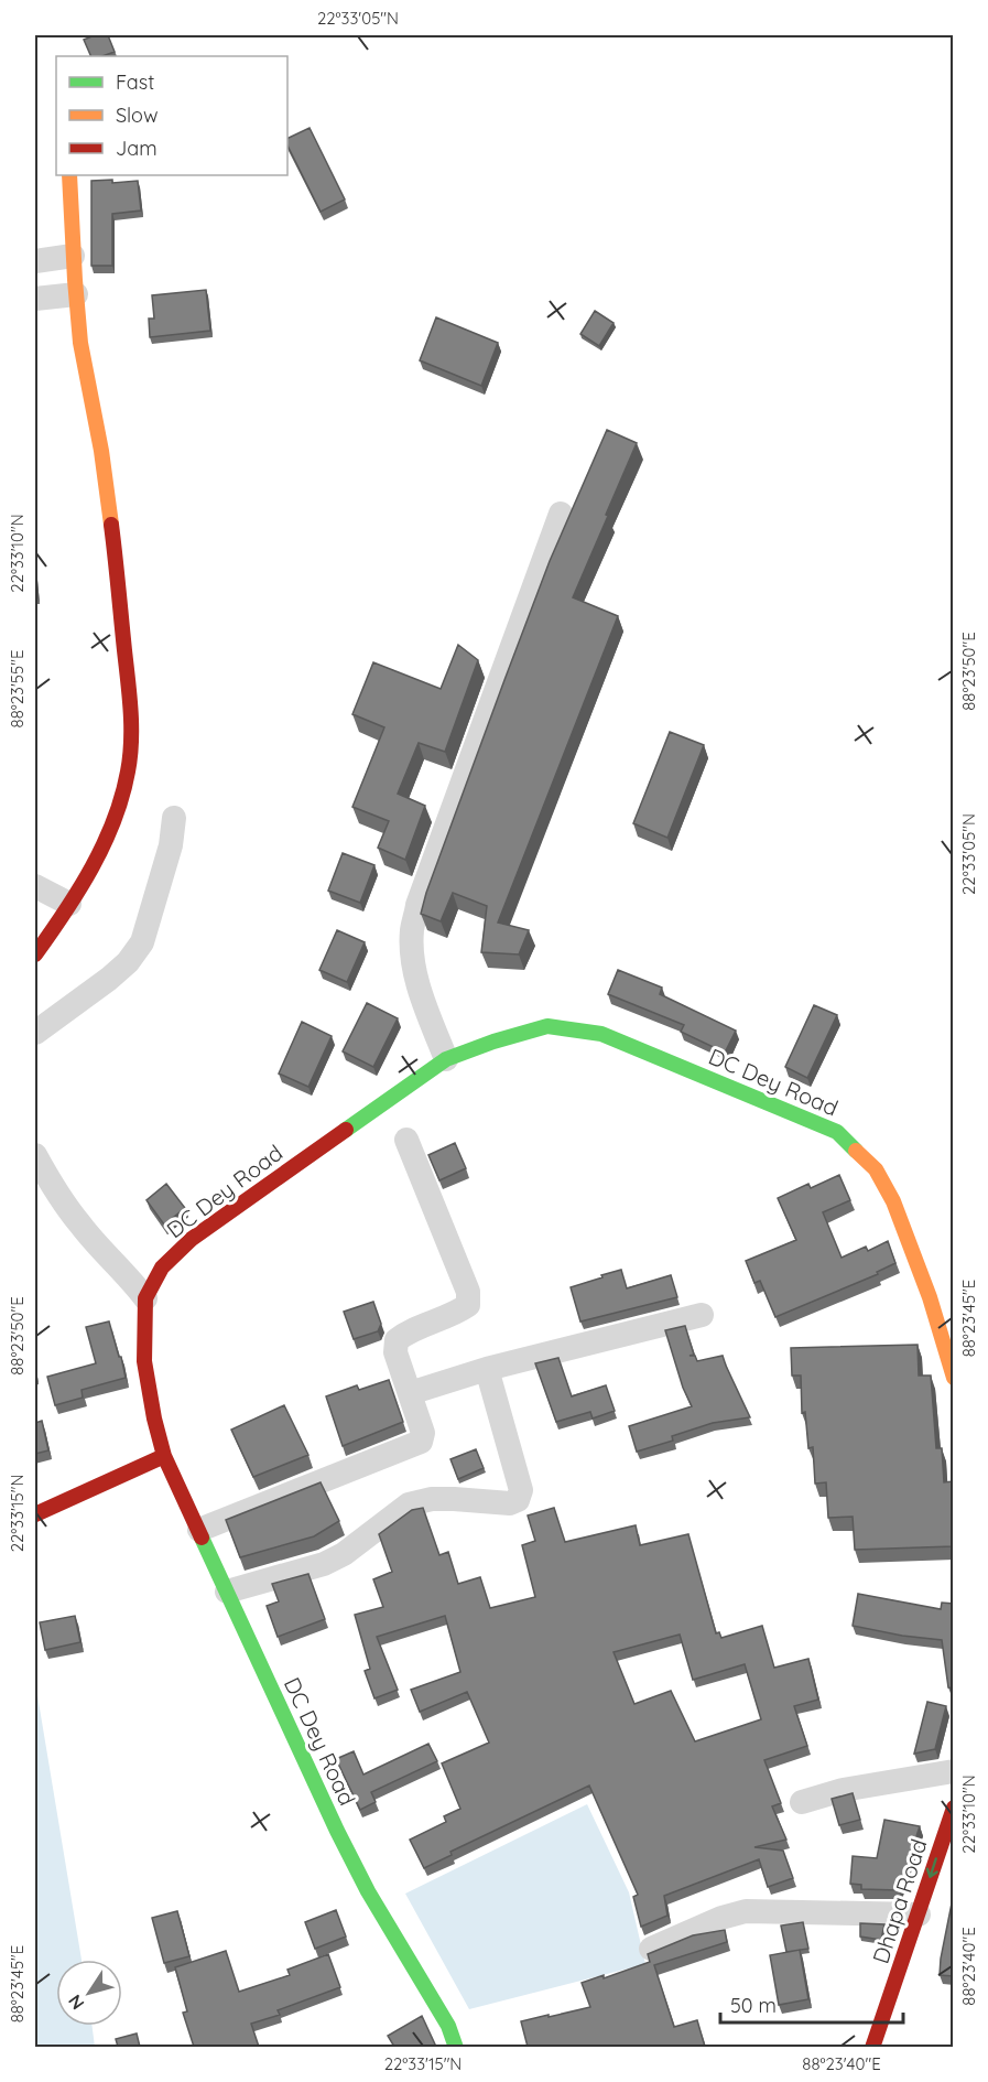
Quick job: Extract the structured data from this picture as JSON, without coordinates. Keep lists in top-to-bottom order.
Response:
{
  "streets": {
    "street": ["DC Dey Road", "Dhapa Road"]
  },
  "one_way": ["Dhapa Road"],
  "legend": ["Fast", "Slow", "Jam"],
  "scale_bar": "50 m",
  "north": "bottom left",
  "coordinates": [
    "22°33'05\"N",
    "22°33'10\"N",
    "88°23'50\"E",
    "88°23'55\"E",
    "88°23'45\"E",
    "22°33'15\"N",
    "88°23'40\"E"
  ]
}
